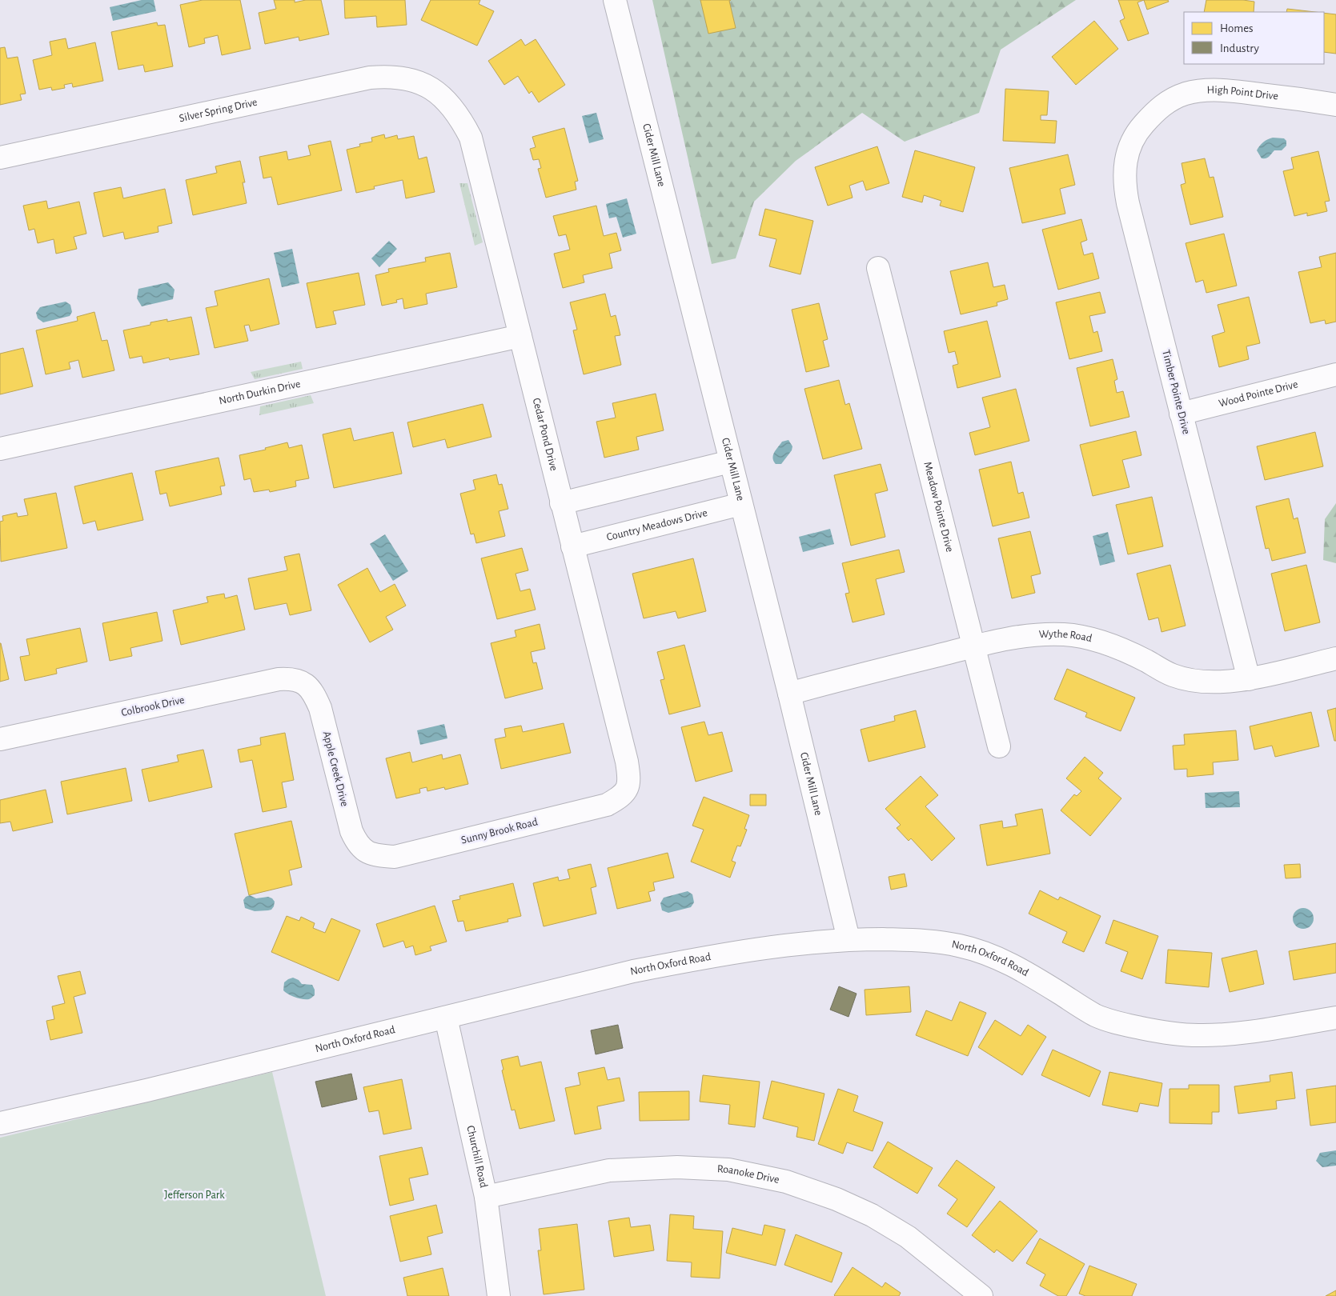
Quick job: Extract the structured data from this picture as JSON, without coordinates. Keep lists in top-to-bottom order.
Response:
{
  "streets": {
    "street": [
      "High Point Drive",
      "Silver Spring Drive",
      "Cider Mill Lane",
      "Timber Pointe Drive",
      "North Durkin Drive",
      "Wood Pointe Drive",
      "Cedar Pond Drive",
      "Meadow Pointe Drive",
      "Country Meadows Drive",
      "Wythe Road",
      "Colbrook Drive",
      "Apple Creek Drive",
      "Sunny Brook Road",
      "North Oxford Road",
      "Churchill Road",
      "Roanoke Drive"
    ]
  },
  "crossings": [
    ["High Point Drive", "Timber Pointe Drive"],
    ["Silver Spring Drive", "Cedar Pond Drive"],
    ["Cider Mill Lane", "Country Meadows Drive"],
    ["Cider Mill Lane", "Wythe Road"],
    ["Cider Mill Lane", "North Oxford Road"],
    ["Timber Pointe Drive", "Wood Pointe Drive"],
    ["Timber Pointe Drive", "Wythe Road"],
    ["North Durkin Drive", "Cedar Pond Drive"],
    ["Cedar Pond Drive", "Country Meadows Drive"],
    ["Cedar Pond Drive", "Sunny Brook Road"],
    ["Meadow Pointe Drive", "Wythe Road"],
    ["Colbrook Drive", "Apple Creek Drive"],
    ["Apple Creek Drive", "Sunny Brook Road"],
    ["North Oxford Road", "Churchill Road"],
    ["Churchill Road", "Roanoke Drive"]
  ],
  "parks": ["Jefferson Park"],
  "legend": ["Homes", "Industry"]
}
